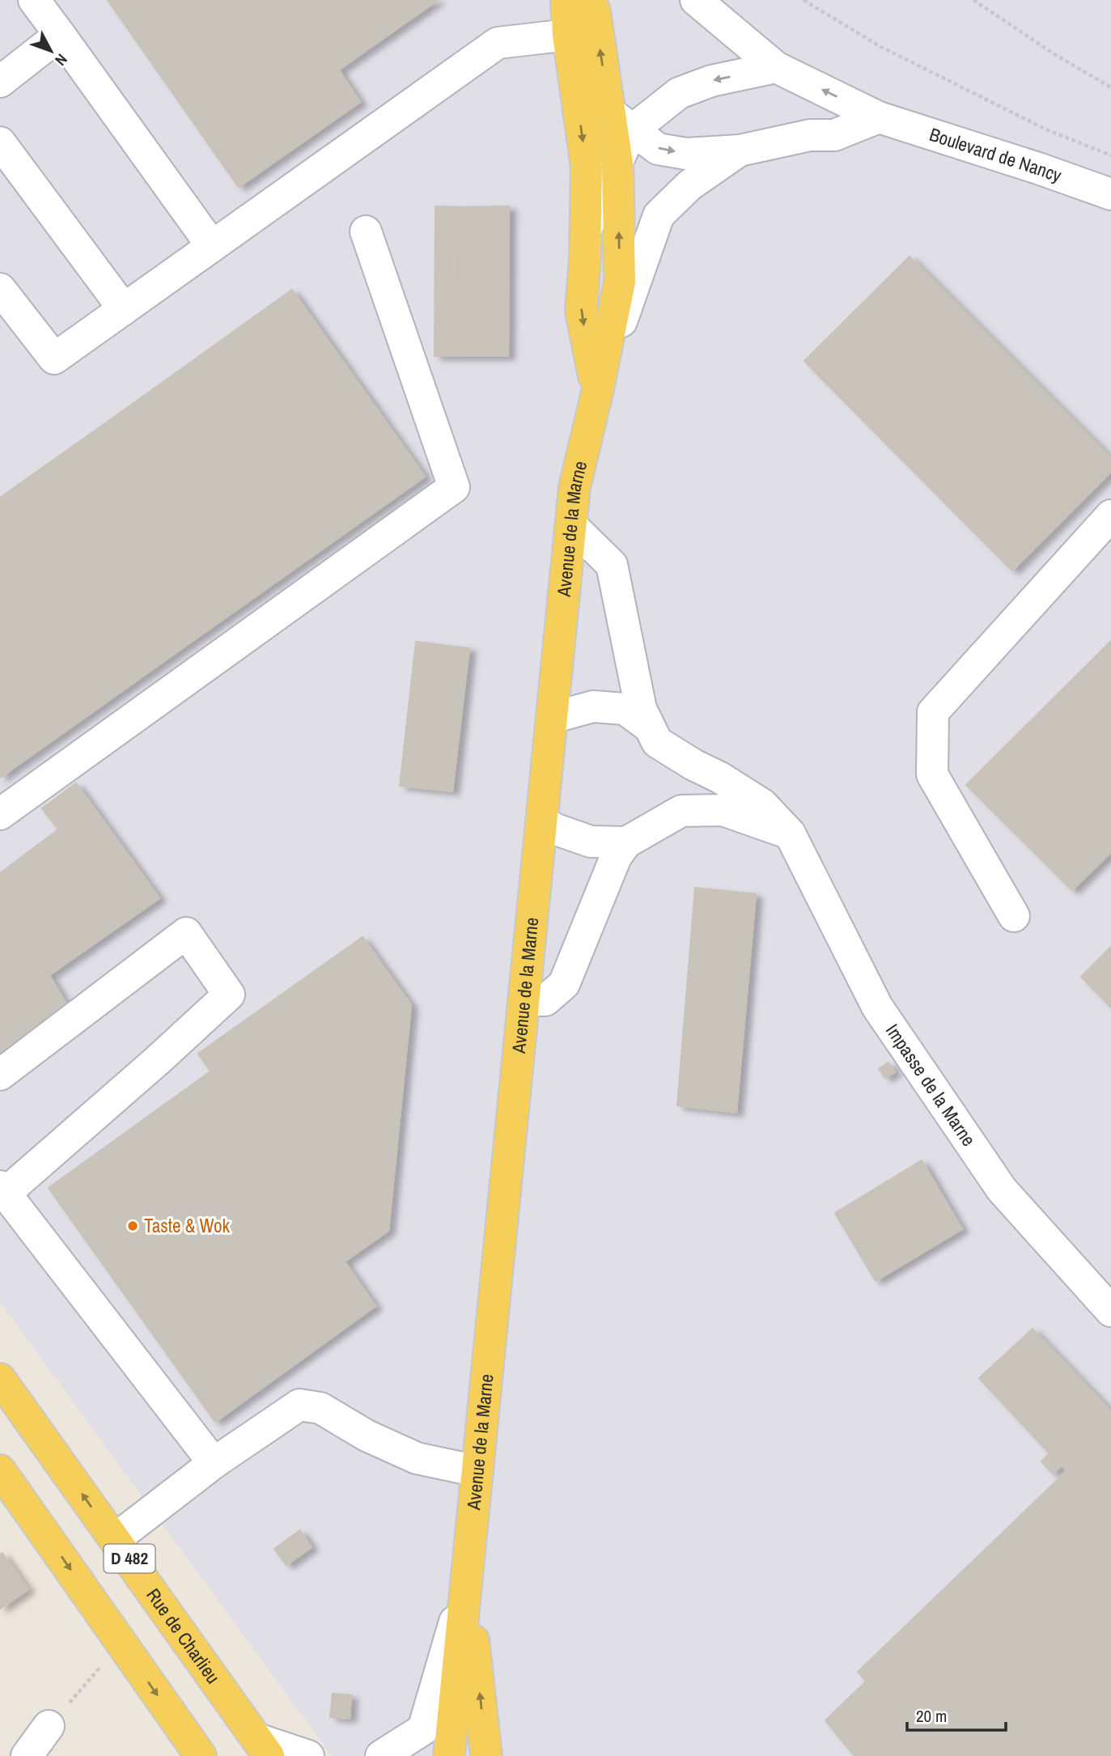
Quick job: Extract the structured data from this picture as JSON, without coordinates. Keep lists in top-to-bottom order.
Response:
{
  "streets": {
    "main road": ["Avenue de la Marne", "D 482", "Rue de Charlieu"],
    "street": ["Boulevard de Nancy", "Impasse de la Marne"]
  },
  "crossings": [
    ["Avenue de la Marne", "Impasse de la Marne"]
  ],
  "places": ["Taste & Wok"],
  "scale_bar": "20 m",
  "north": "bottom right"
}
